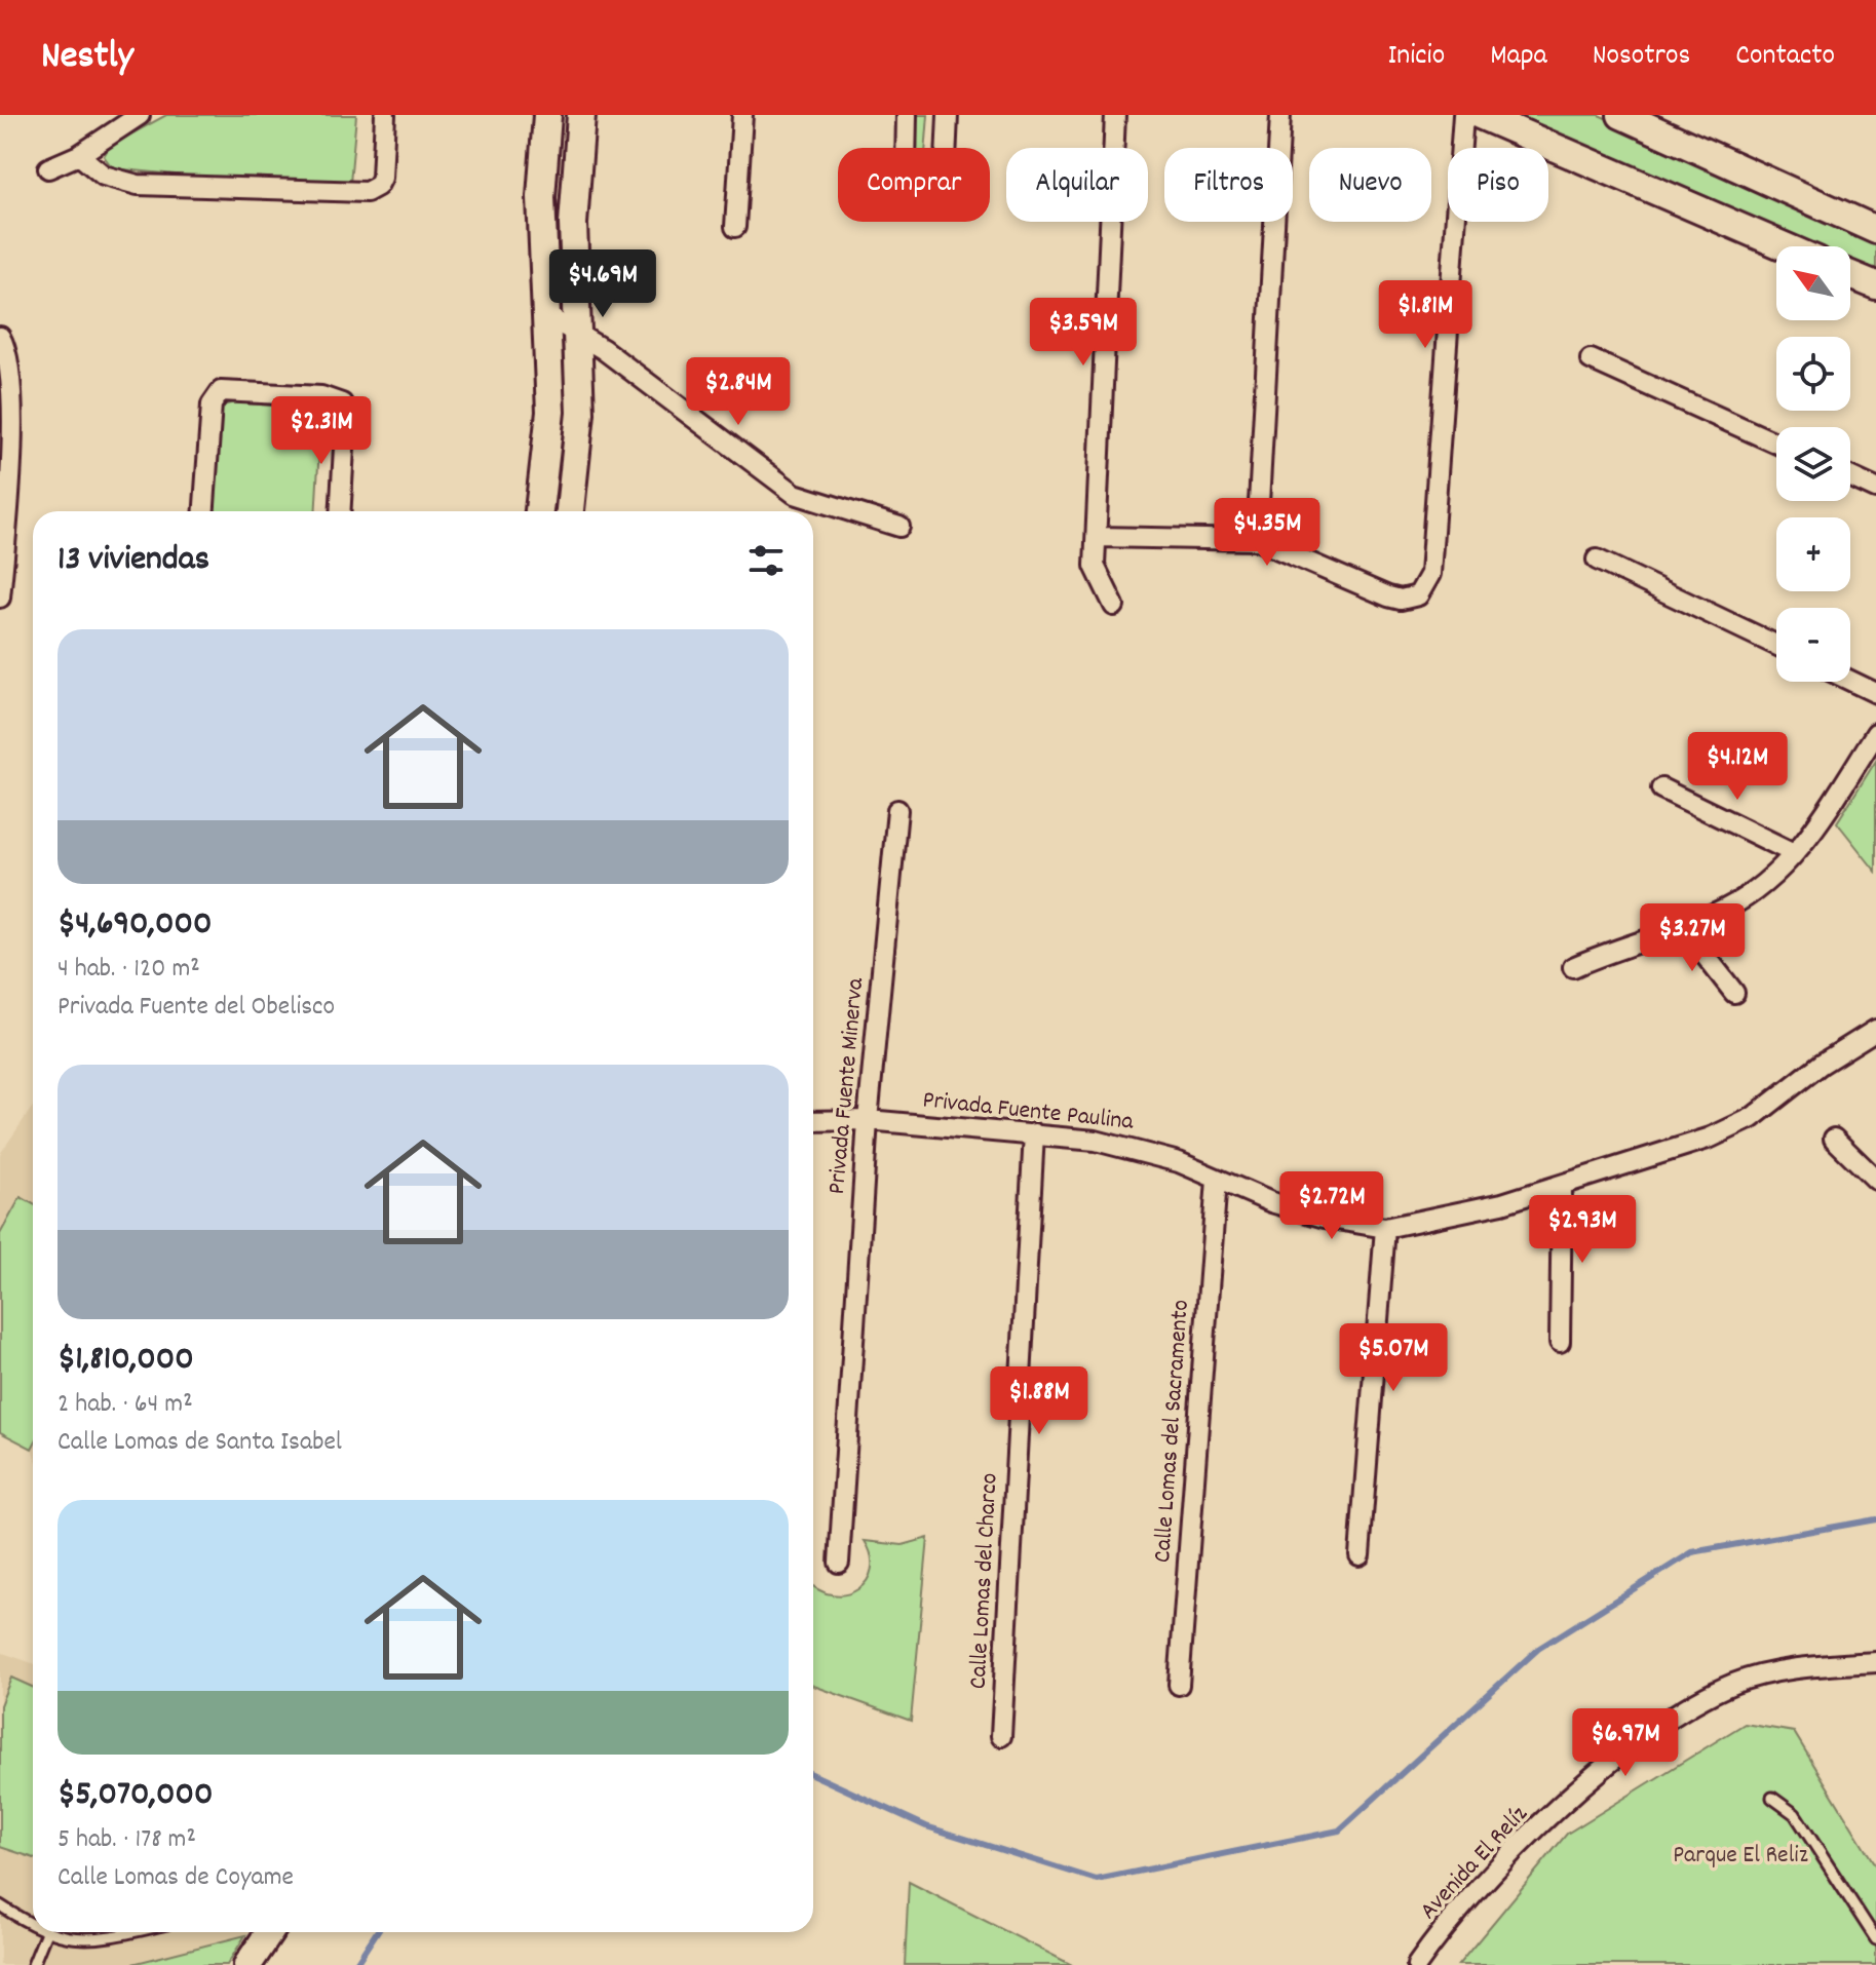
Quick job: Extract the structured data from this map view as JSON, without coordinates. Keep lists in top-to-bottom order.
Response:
{
  "streets": {
    "street": [
      "Privada Fuente Minerva",
      "Privada Fuente Paulina",
      "Calle Lomas del Sacramento",
      "Calle Lomas del Charco",
      "Avenida El Relíz"
    ]
  },
  "crossings": [
    ["Privada Fuente Minerva", "Privada Fuente Paulina"],
    ["Privada Fuente Paulina", "Calle Lomas del Sacramento"],
    ["Privada Fuente Paulina", "Calle Lomas del Charco"]
  ],
  "parks": ["Parque El Reliz"],
  "north": "top left",
  "page": {
    "header": "Nestly",
    "nav": [
      "Inicio",
      "Mapa",
      "Nosotros",
      "Contacto"
    ],
    "chip": [
      "Comprar",
      "Alquilar",
      "Filtros",
      "Nuevo",
      "Piso"
    ],
    "map_buttons": ["+", "−"],
    "price": [
      "$4.69M",
      "$1.81M",
      "$3.59M",
      "$2.84M",
      "$2.31M",
      "$4.35M",
      "$4.12M",
      "$3.27M",
      "$2.72M",
      "$2.93M",
      "$5.07M",
      "$1.88M",
      "$6.97M"
    ],
    "heading": "13 viviendas",
    "list": [
      {
        "name": "$4,690,000",
        "note": "4 hab. · 120 m² · Privada Fuente del Obelisco"
      },
      {
        "name": "$1,810,000",
        "note": "2 hab. · 64 m² · Calle Lomas de Santa Isabel"
      },
      {
        "name": "$5,070,000",
        "note": "5 hab. · 178 m² · Calle Lomas de Coyame"
      }
    ]
  }
}
